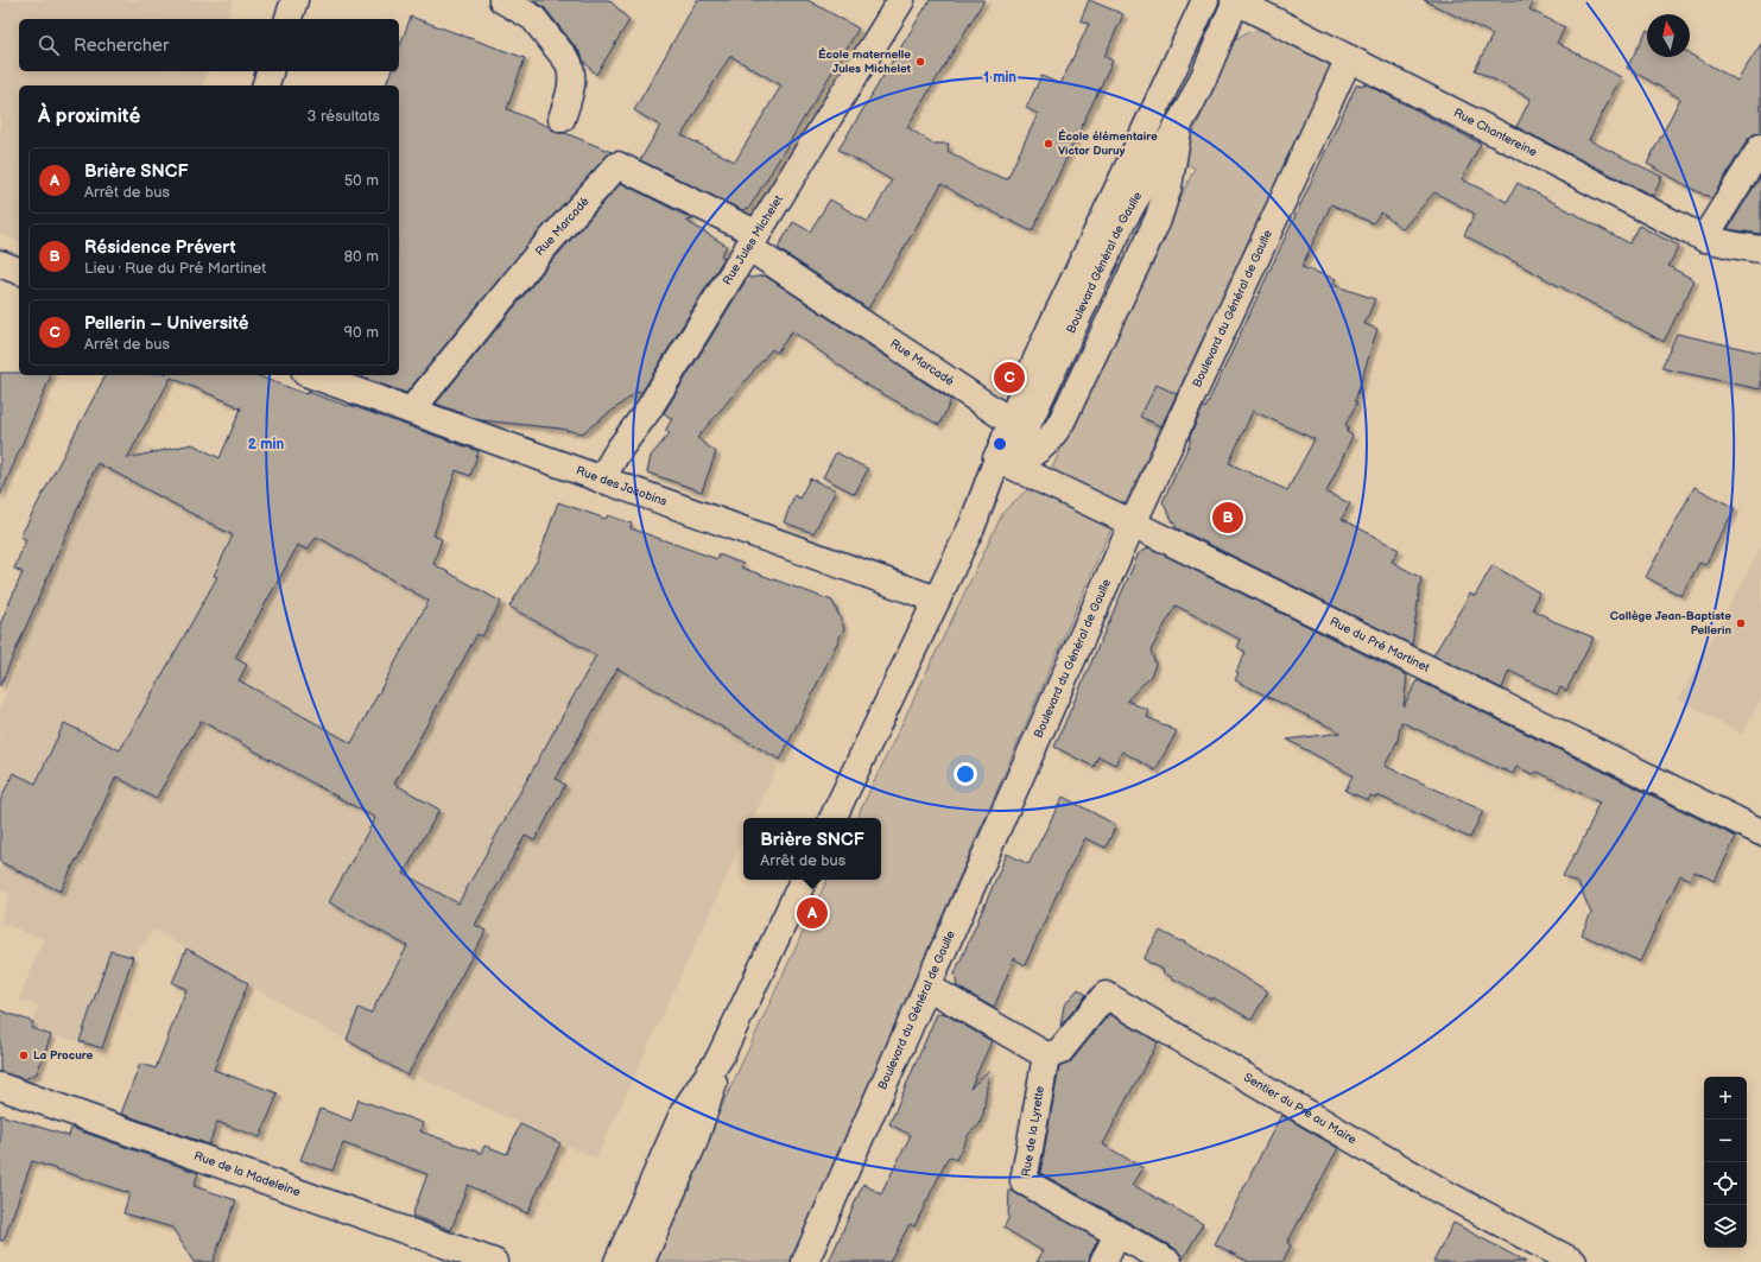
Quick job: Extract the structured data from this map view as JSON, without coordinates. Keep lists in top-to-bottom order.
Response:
{
  "streets": {
    "street": [
      "Rue Chantereine",
      "Rue Marcadé",
      "Rue Jules Michelet",
      "Boulevard Général de Gaulle",
      "Boulevard du Général de Gaulle",
      "Rue des Jacobins",
      "Rue du Pré Martinet",
      "Sentier du Pré au Maire",
      "Rue de la Lyrette",
      "Rue de la Madeleine"
    ]
  },
  "crossings": [
    ["Rue Chantereine", "Boulevard Général de Gaulle"],
    ["Rue Chantereine", "Boulevard du Général de Gaulle"],
    ["Rue Marcadé", "Rue Jules Michelet"],
    ["Rue Marcadé", "Boulevard Général de Gaulle"],
    ["Rue Marcadé", "Rue des Jacobins"],
    ["Rue Jules Michelet", "Rue des Jacobins"],
    ["Boulevard du Général de Gaulle", "Rue du Pré Martinet"],
    ["Sentier du Pré au Maire", "Rue de la Lyrette"]
  ],
  "places": [
    "École maternelle Jules Michelet",
    "École élémentaire Victor Duruy",
    "Collège Jean-Baptiste Pellerin",
    "La Procure"
  ],
  "north": "top",
  "page": {
    "search": "Rechercher",
    "heading": ["À proximité", "3 résultats"],
    "list": [
      {
        "mark": "A",
        "name": "Brière SNCF",
        "note": "Arrêt de bus",
        "value": "50 m"
      },
      {
        "mark": "B",
        "name": "Résidence Prévert",
        "note": "Lieu · Rue du Pré Martinet",
        "value": "80 m"
      },
      {
        "mark": "C",
        "name": "Pellerin – Université",
        "note": "Arrêt de bus",
        "value": "90 m"
      }
    ],
    "pins": ["C", "B", "A"],
    "popup": ["Brière SNCF", "Arrêt de bus"],
    "map_buttons": ["+", "−"]
  },
  "rings": ["1 min", "2 min"]
}
